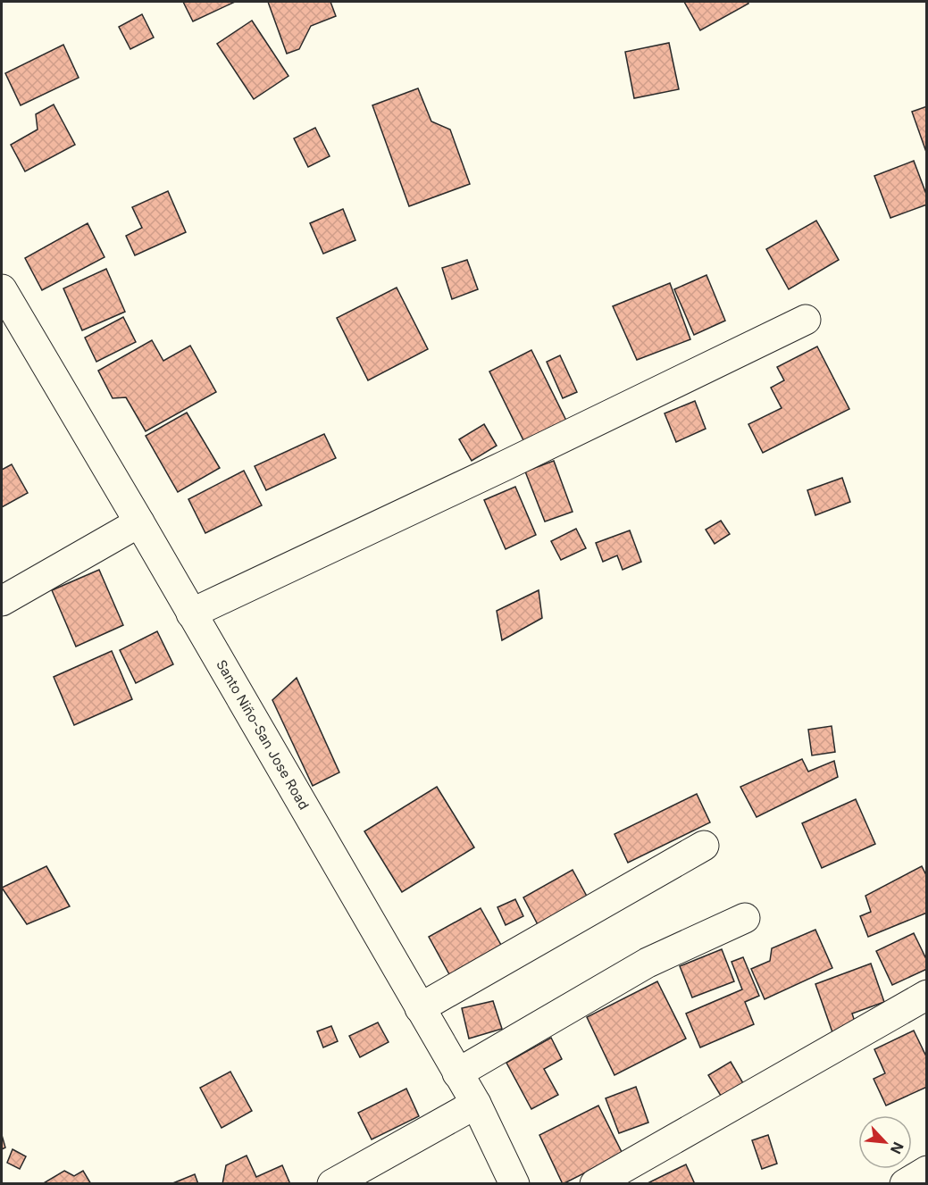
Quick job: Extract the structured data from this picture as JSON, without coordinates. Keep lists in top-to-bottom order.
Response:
{
  "streets": {
    "street": ["Santo Niño-San Jose Road"]
  },
  "north": "bottom right"
}
